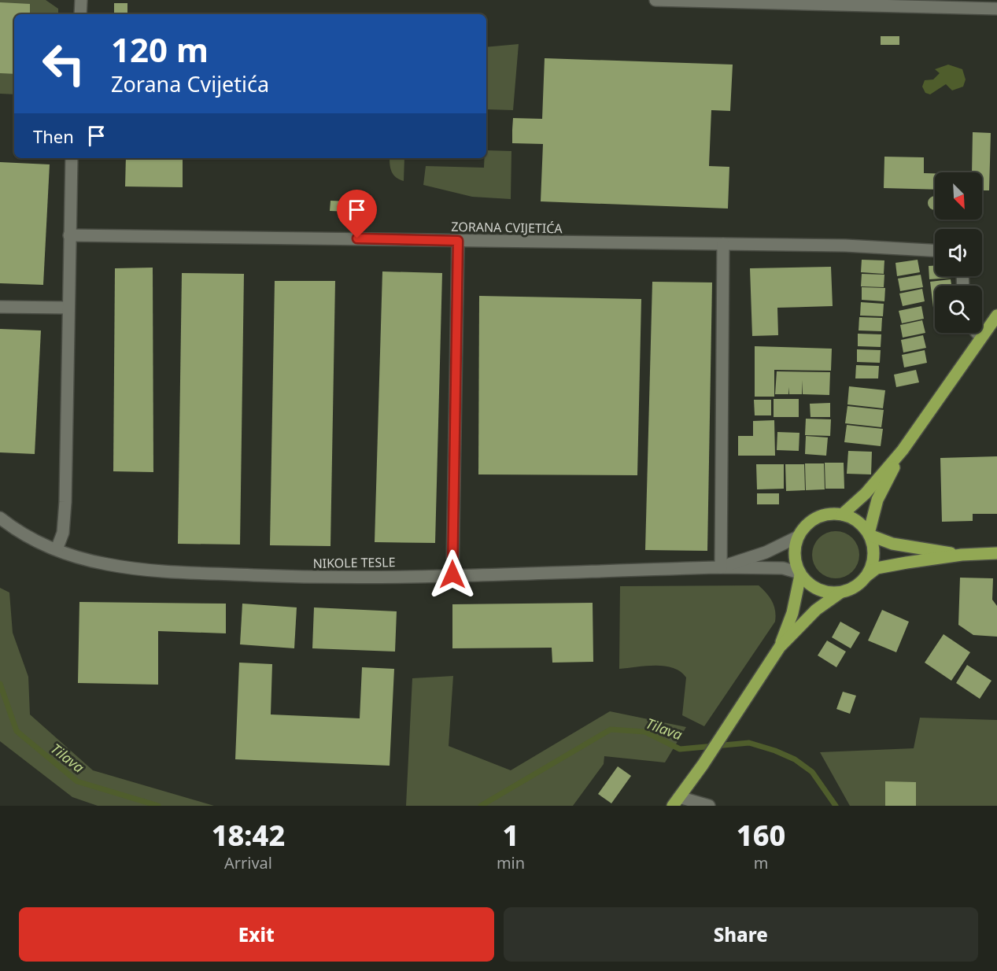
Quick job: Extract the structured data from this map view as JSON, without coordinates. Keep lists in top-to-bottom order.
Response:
{
  "streets": {
    "street": ["ZORANA CVIJETIĆA", "NIKOLE TESLE"]
  },
  "water": ["Tilava"],
  "north": "bottom right",
  "page": {
    "turn": ["120 m", "Zorana Cvijetića"],
    "then": "Then",
    "eta": [
      "18:42",
      "Arrival",
      "1",
      "min",
      "160",
      "m"
    ],
    "buttons": ["Exit", "Share"]
  }
}
